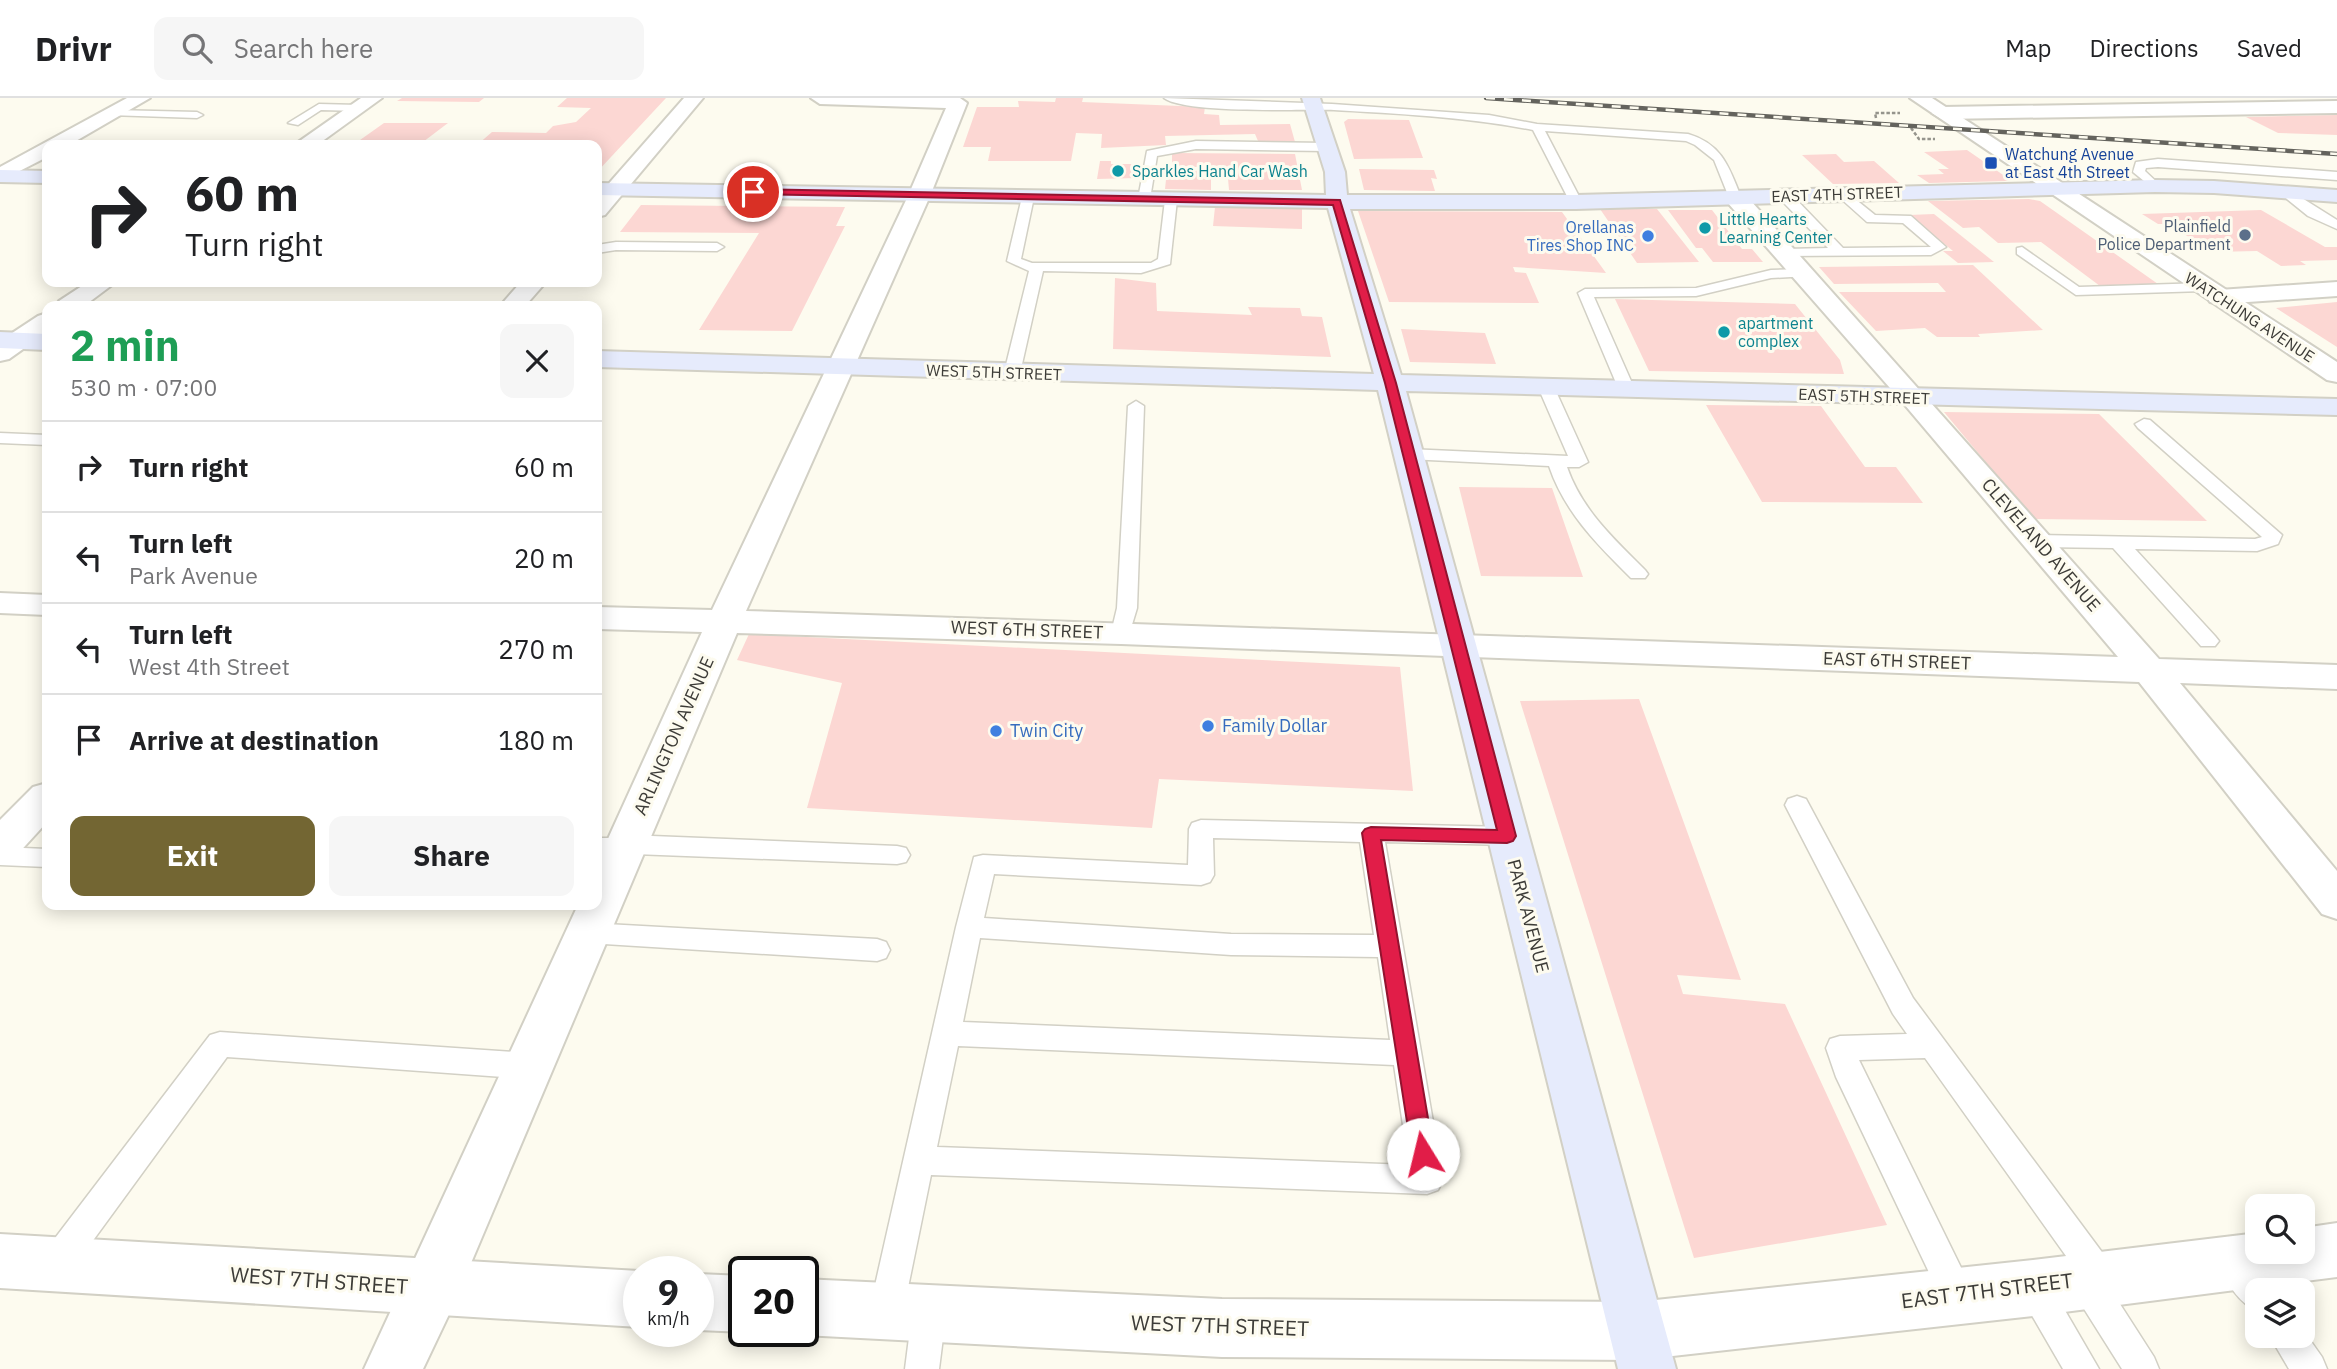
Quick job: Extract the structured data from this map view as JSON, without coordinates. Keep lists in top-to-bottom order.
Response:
{
  "streets": {
    "main road": [
      "EAST 4TH STREET",
      "WEST 5TH STREET",
      "EAST 5TH STREET",
      "PARK AVENUE"
    ],
    "street": [
      "WATCHUNG AVENUE",
      "CLEVELAND AVENUE",
      "WEST 6TH STREET",
      "EAST 6TH STREET",
      "ARLINGTON AVENUE",
      "WEST 7TH STREET",
      "EAST 7TH STREET"
    ]
  },
  "crossings": [
    ["EAST 4TH STREET", "WATCHUNG AVENUE"],
    ["EAST 4TH STREET", "CLEVELAND AVENUE"],
    ["EAST 4TH STREET", "ARLINGTON AVENUE"],
    ["EAST 4TH STREET", "PARK AVENUE"],
    ["WEST 5TH STREET", "EAST 5TH STREET"],
    ["WEST 5TH STREET", "ARLINGTON AVENUE"],
    ["WEST 5TH STREET", "PARK AVENUE"],
    ["EAST 5TH STREET", "CLEVELAND AVENUE"],
    ["EAST 5TH STREET", "PARK AVENUE"],
    ["CLEVELAND AVENUE", "EAST 6TH STREET"],
    ["WEST 6TH STREET", "EAST 6TH STREET"],
    ["WEST 6TH STREET", "ARLINGTON AVENUE"],
    ["WEST 6TH STREET", "PARK AVENUE"],
    ["EAST 6TH STREET", "PARK AVENUE"],
    ["ARLINGTON AVENUE", "WEST 7TH STREET"],
    ["PARK AVENUE", "WEST 7TH STREET"],
    ["PARK AVENUE", "EAST 7TH STREET"],
    ["WEST 7TH STREET", "EAST 7TH STREET"]
  ],
  "places": {
    "transit": ["Watchung Avenue at East 4th Street"],
    "other": [
      "Sparkles Hand Car Wash",
      "Little Hearts Learning Center",
      "Plainfield Police Department",
      "Orellanas Tires Shop INC",
      "apartment complex",
      "Family Dollar",
      "Twin City"
    ]
  },
  "page": {
    "header": "Drivr",
    "search": "Search here",
    "nav": ["Map", "Directions", "Saved"],
    "turn": ["60 m", "Turn right"],
    "heading": ["2 min", "530 m · 07:00"],
    "list": [
      {
        "name": "Turn right",
        "value": "60 m"
      },
      {
        "name": "Turn left",
        "note": "Park Avenue",
        "value": "20 m"
      },
      {
        "name": "Turn left",
        "note": "West 4th Street",
        "value": "270 m"
      },
      {
        "name": "Arrive at destination",
        "value": "180 m"
      }
    ],
    "buttons": ["Exit", "Share"],
    "speed": "9 km/h",
    "limit": "20"
  }
}
